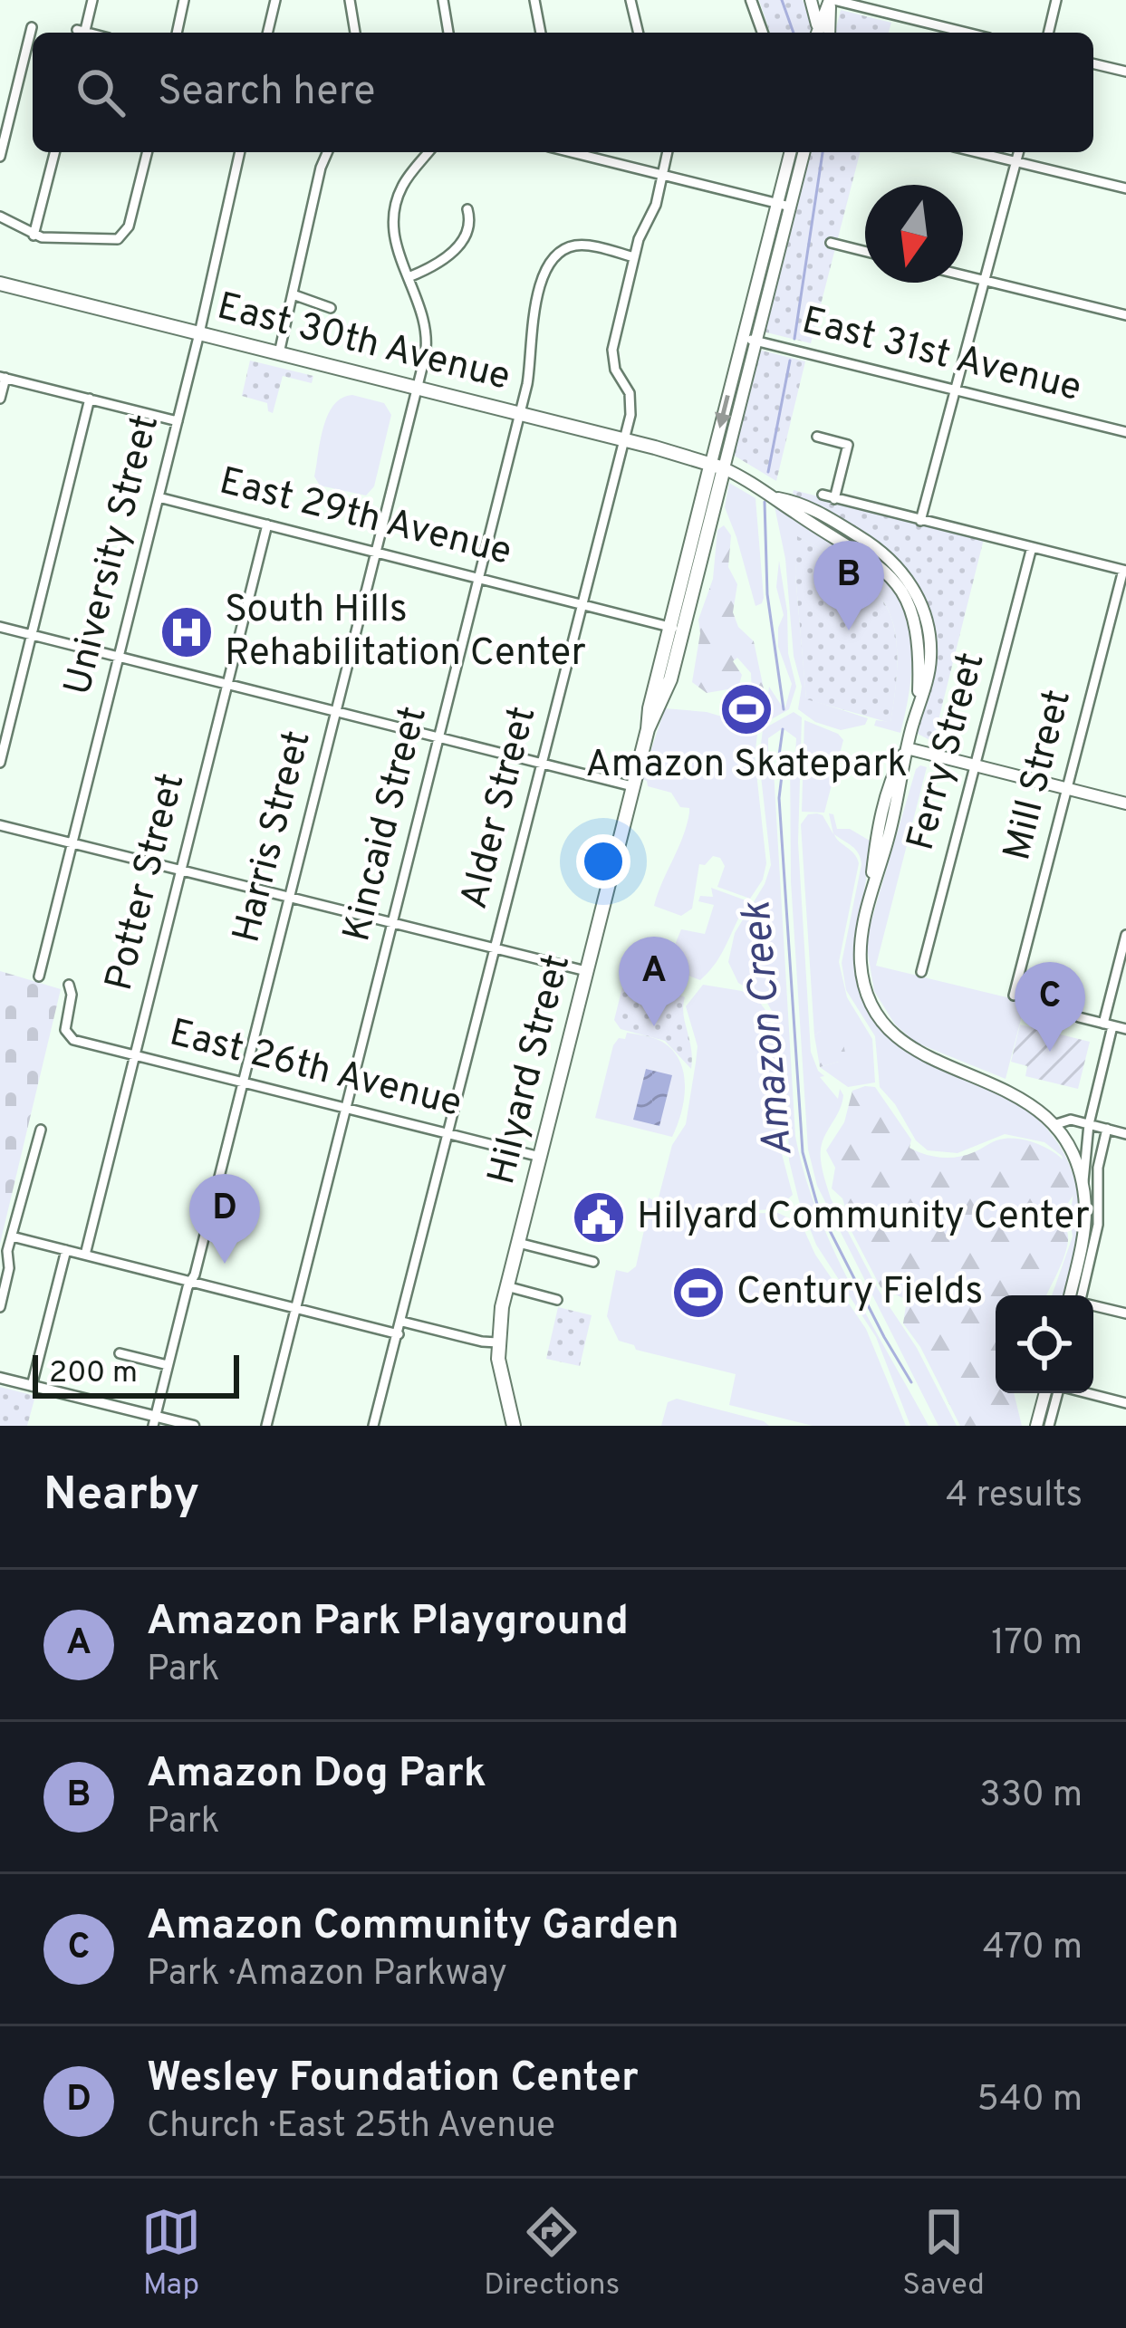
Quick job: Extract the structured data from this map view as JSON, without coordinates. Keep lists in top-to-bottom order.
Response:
{
  "streets": {
    "main road": ["East 30th Avenue", "Hilyard Street"],
    "street": [
      "East 31st Avenue",
      "East 29th Avenue",
      "University Street",
      "Ferry Street",
      "Mill Street",
      "Alder Street",
      "Kincaid Street",
      "Harris Street",
      "Potter Street",
      "East 26th Avenue"
    ]
  },
  "crossings": [
    ["East 30th Avenue", "University Street"],
    ["East 30th Avenue", "Alder Street"],
    ["East 30th Avenue", "Kincaid Street"],
    ["East 30th Avenue", "Harris Street"],
    ["East 30th Avenue", "Hilyard Street"],
    ["East 31st Avenue", "Hilyard Street"],
    ["East 29th Avenue", "University Street"],
    ["East 29th Avenue", "Alder Street"],
    ["East 29th Avenue", "Kincaid Street"],
    ["East 29th Avenue", "Harris Street"],
    ["East 29th Avenue", "Potter Street"],
    ["East 29th Avenue", "Hilyard Street"],
    ["Alder Street", "Kincaid Street"],
    ["Alder Street", "East 26th Avenue"],
    ["Kincaid Street", "East 26th Avenue"],
    ["Harris Street", "East 26th Avenue"],
    ["Potter Street", "East 26th Avenue"],
    ["East 26th Avenue", "Hilyard Street"]
  ],
  "water": ["Amazon Creek"],
  "places": {
    "hospital": ["South Hills Rehabilitation Center"],
    "sports": ["Amazon Skatepark", "Century Fields"],
    "public building": ["Hilyard Community Center"]
  },
  "scale_bar": "200 m",
  "north": "bottom",
  "page": {
    "search": "Search here",
    "pins": [
      "B",
      "A",
      "C",
      "D"
    ],
    "scale": "200 m",
    "heading": ["Nearby", "4 results"],
    "list": [
      {
        "mark": "A",
        "name": "Amazon Park Playground",
        "note": "Park",
        "value": "170 m"
      },
      {
        "mark": "B",
        "name": "Amazon Dog Park",
        "note": "Park",
        "value": "330 m"
      },
      {
        "mark": "C",
        "name": "Amazon Community Garden",
        "note": "Park · Amazon Parkway",
        "value": "470 m"
      },
      {
        "mark": "D",
        "name": "Wesley Foundation Center",
        "note": "Church · East 25th Avenue",
        "value": "540 m"
      }
    ],
    "nav": ["Map", "Directions", "Saved"]
  }
}
